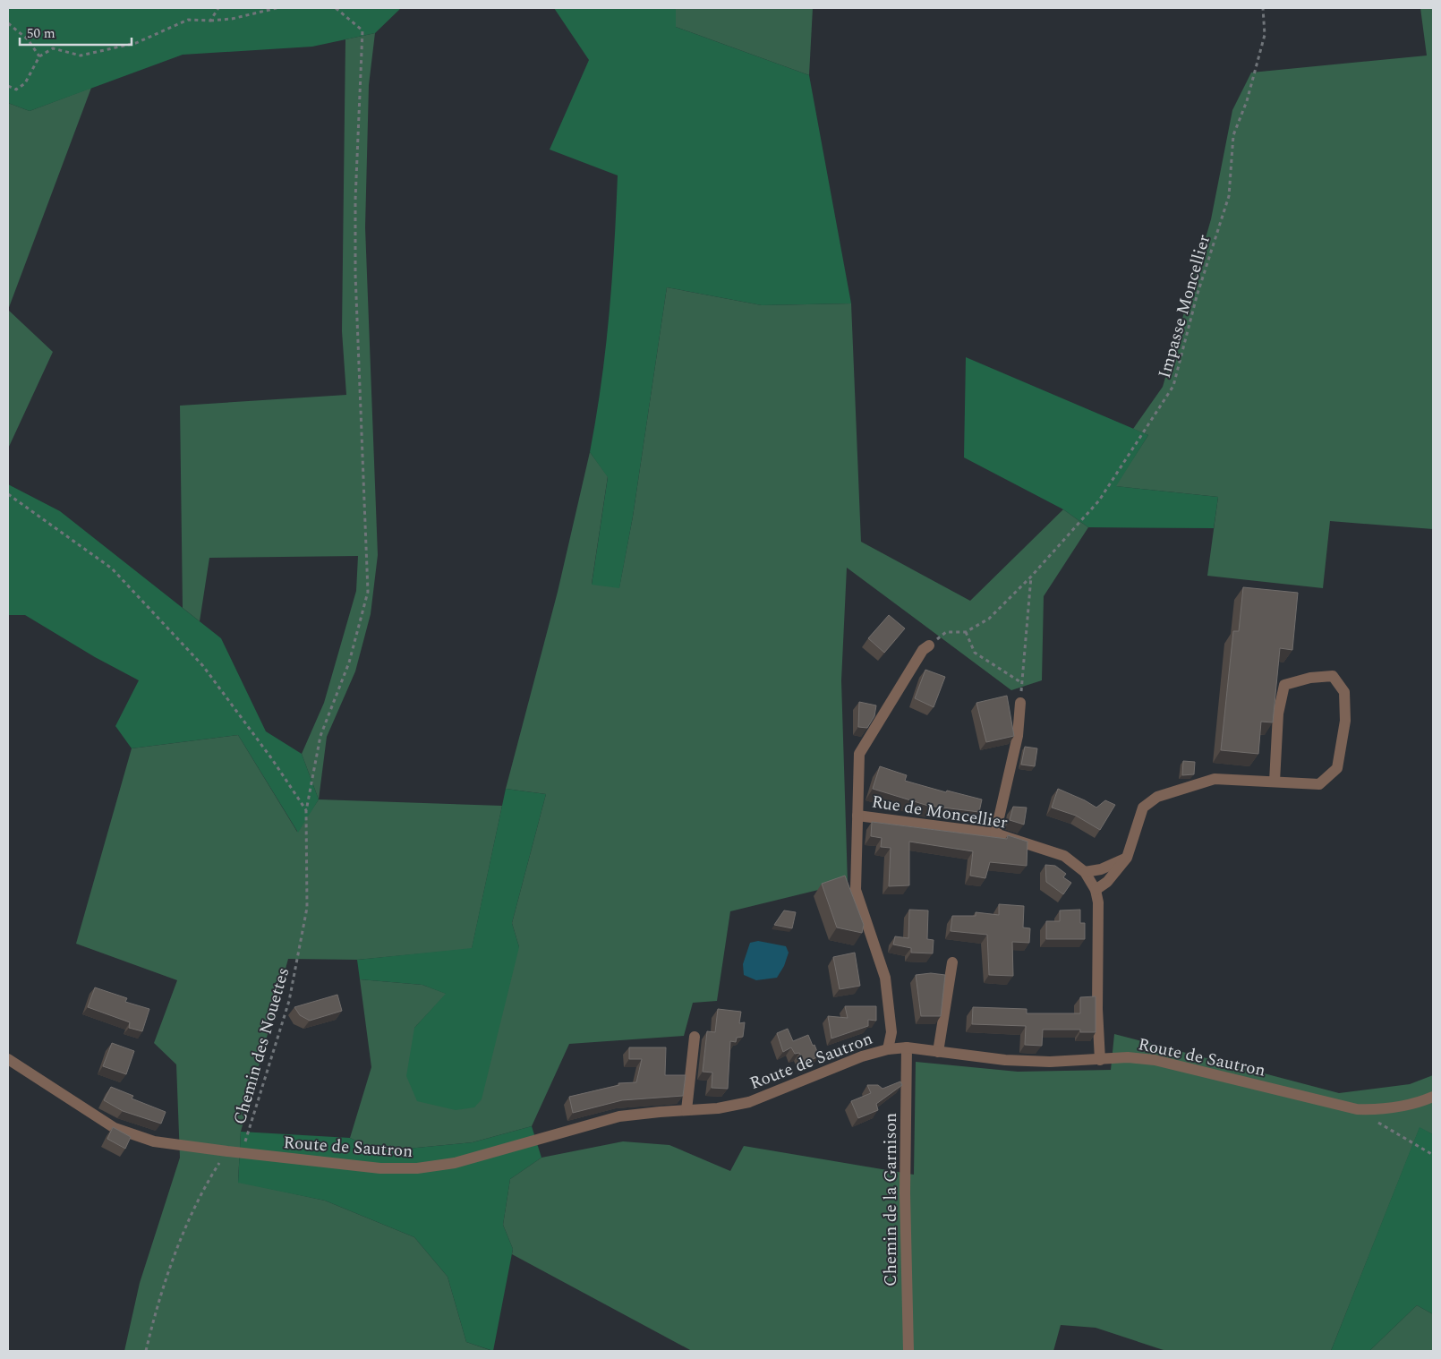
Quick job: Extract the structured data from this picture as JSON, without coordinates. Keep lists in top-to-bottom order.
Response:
{
  "streets": {
    "street": ["Rue de Moncellier", "Route de Sautron", "Chemin de la Garnison"],
    "path": ["Impasse Moncellier", "Chemin des Nouettes"]
  },
  "crossings": [
    ["Rue de Moncellier", "Route de Sautron"],
    ["Chemin des Nouettes", "Route de Sautron"],
    ["Route de Sautron", "Chemin de la Garnison"]
  ],
  "scale_bar": "50 m"
}
